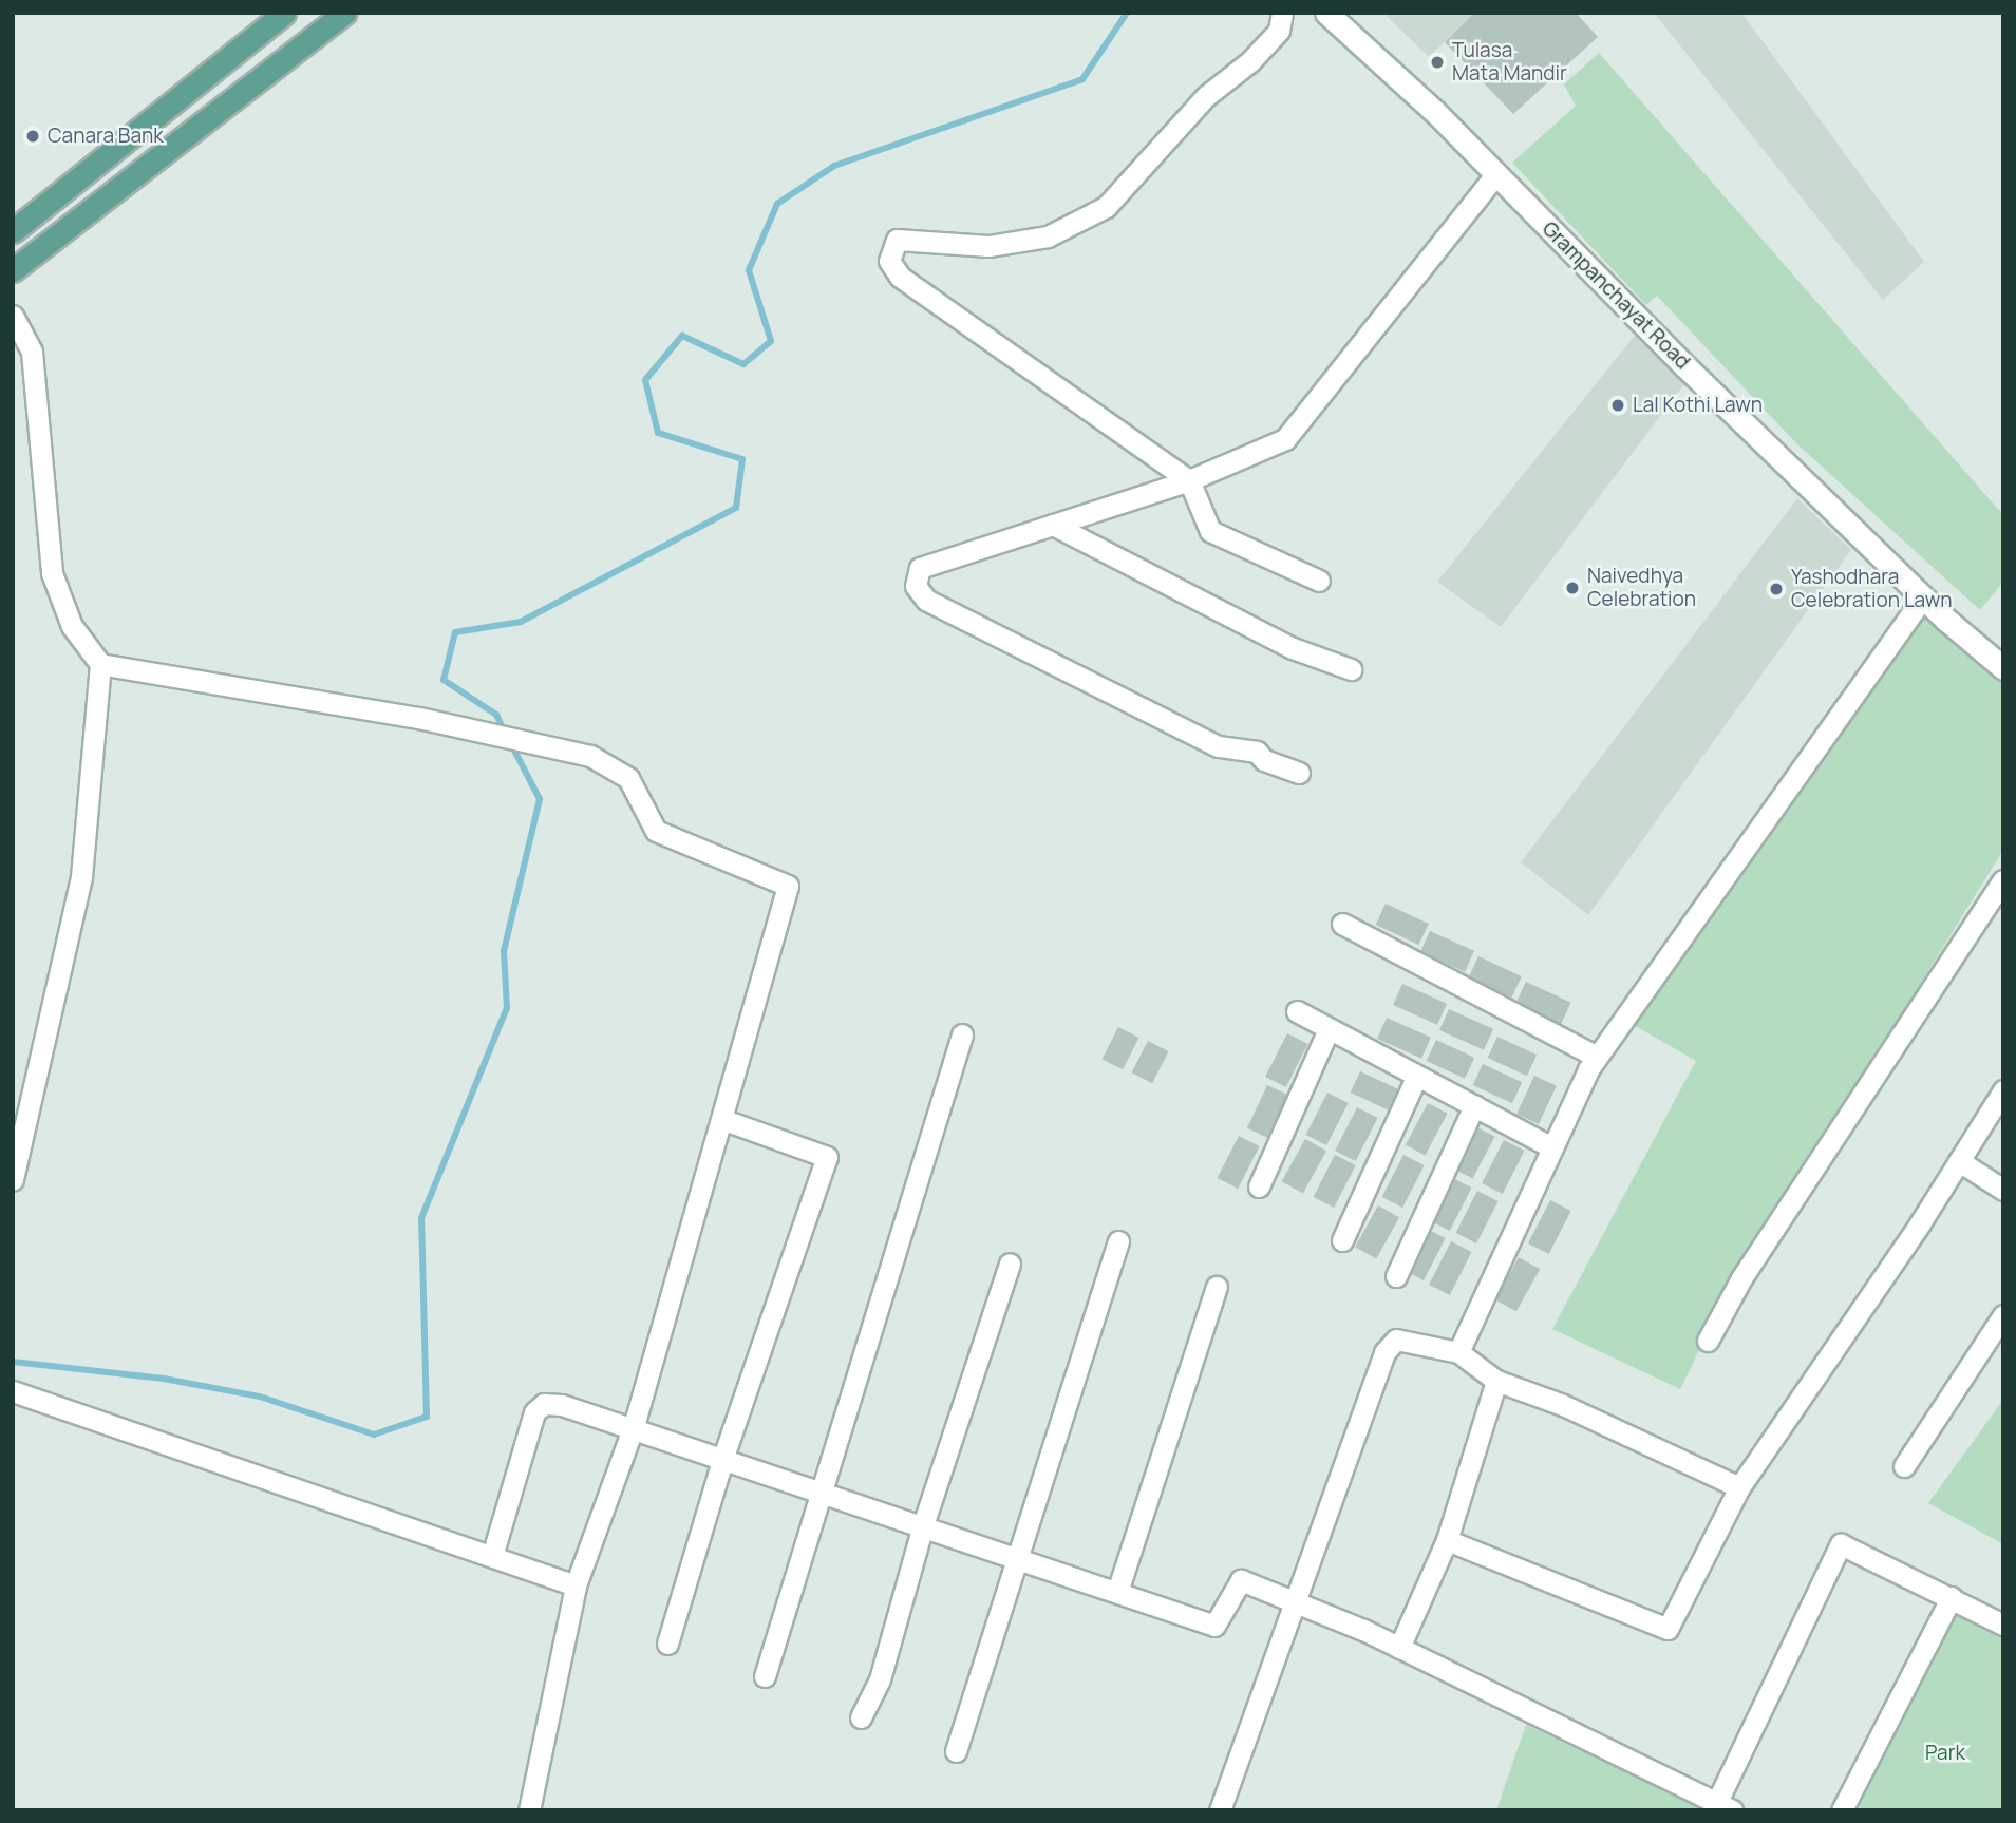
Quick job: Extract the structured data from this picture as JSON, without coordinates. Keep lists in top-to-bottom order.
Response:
{
  "streets": {
    "street": ["Grampanchayat Road"]
  },
  "parks": ["Park"],
  "places": [
    "Tulasa Mata Mandir",
    "Canara Bank",
    "Lal Kothi Lawn",
    "Naivedhya Celebration",
    "Yashodhara Celebration Lawn"
  ]
}
